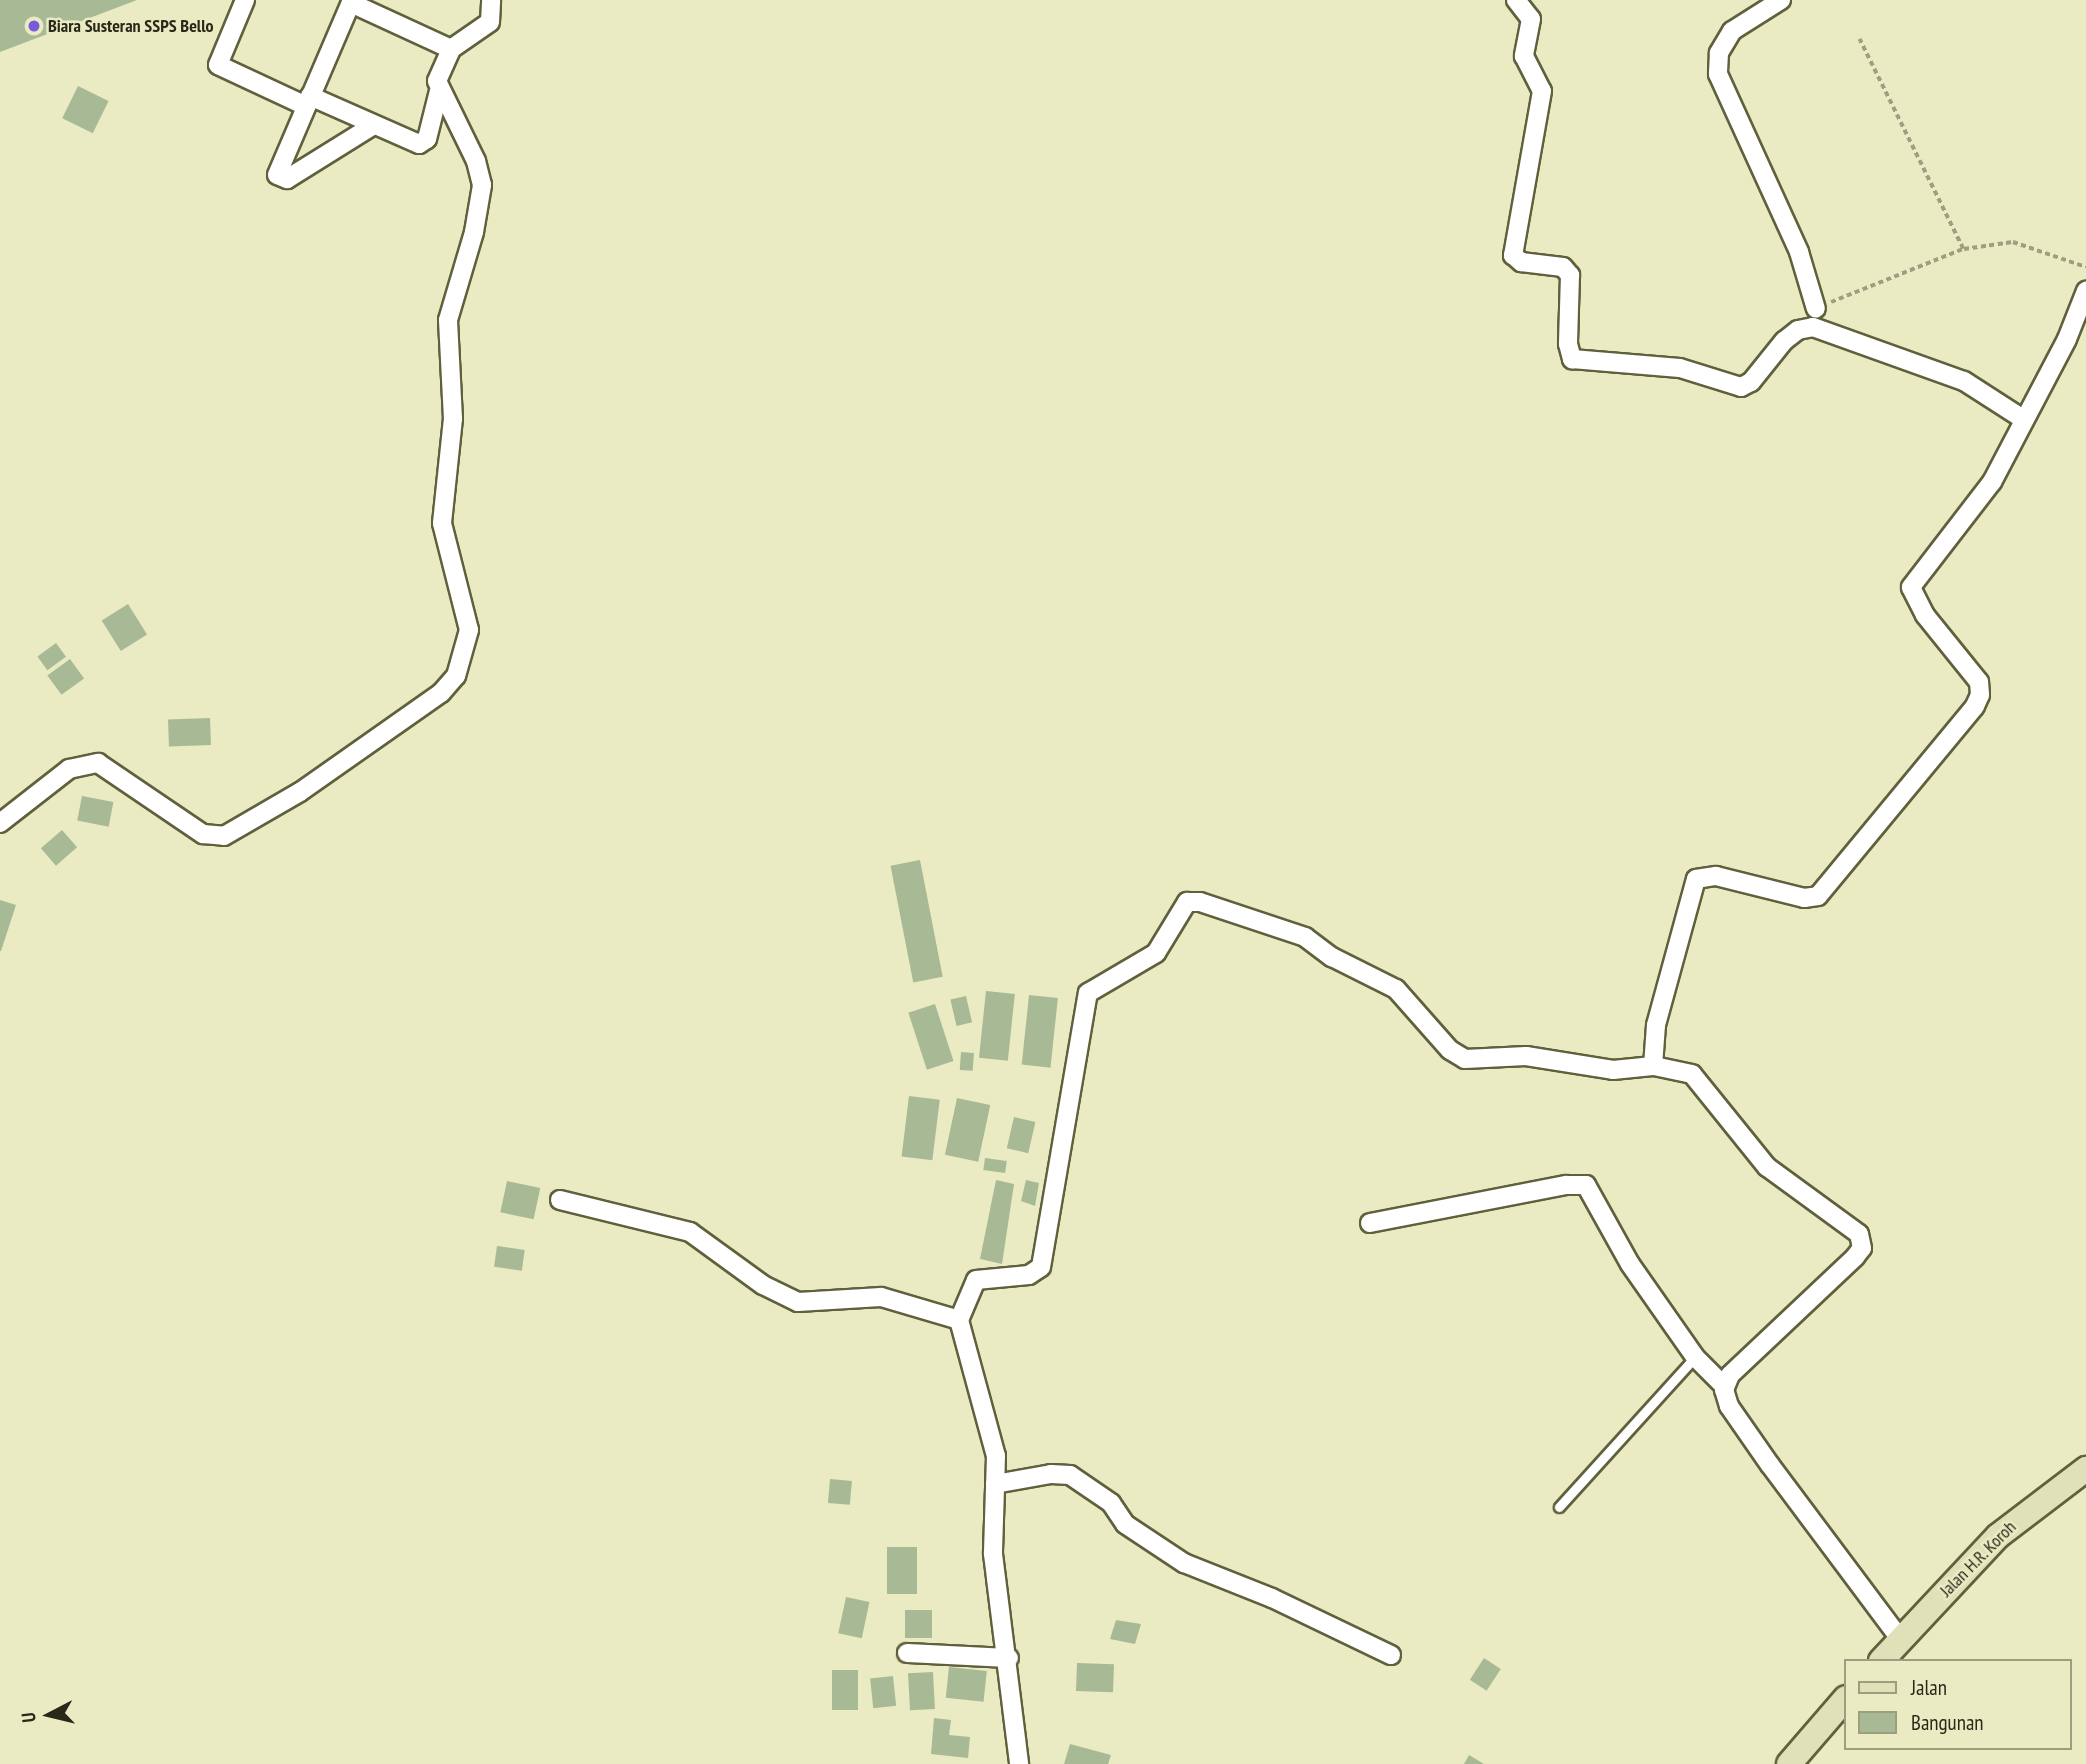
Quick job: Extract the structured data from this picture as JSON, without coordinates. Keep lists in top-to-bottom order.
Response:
{
  "streets": {
    "main road": ["Jalan H.R. Koroh"]
  },
  "places": ["Biara Susteran SSPS Bello"],
  "legend": ["Jalan", "Bangunan"],
  "north": "left"
}
